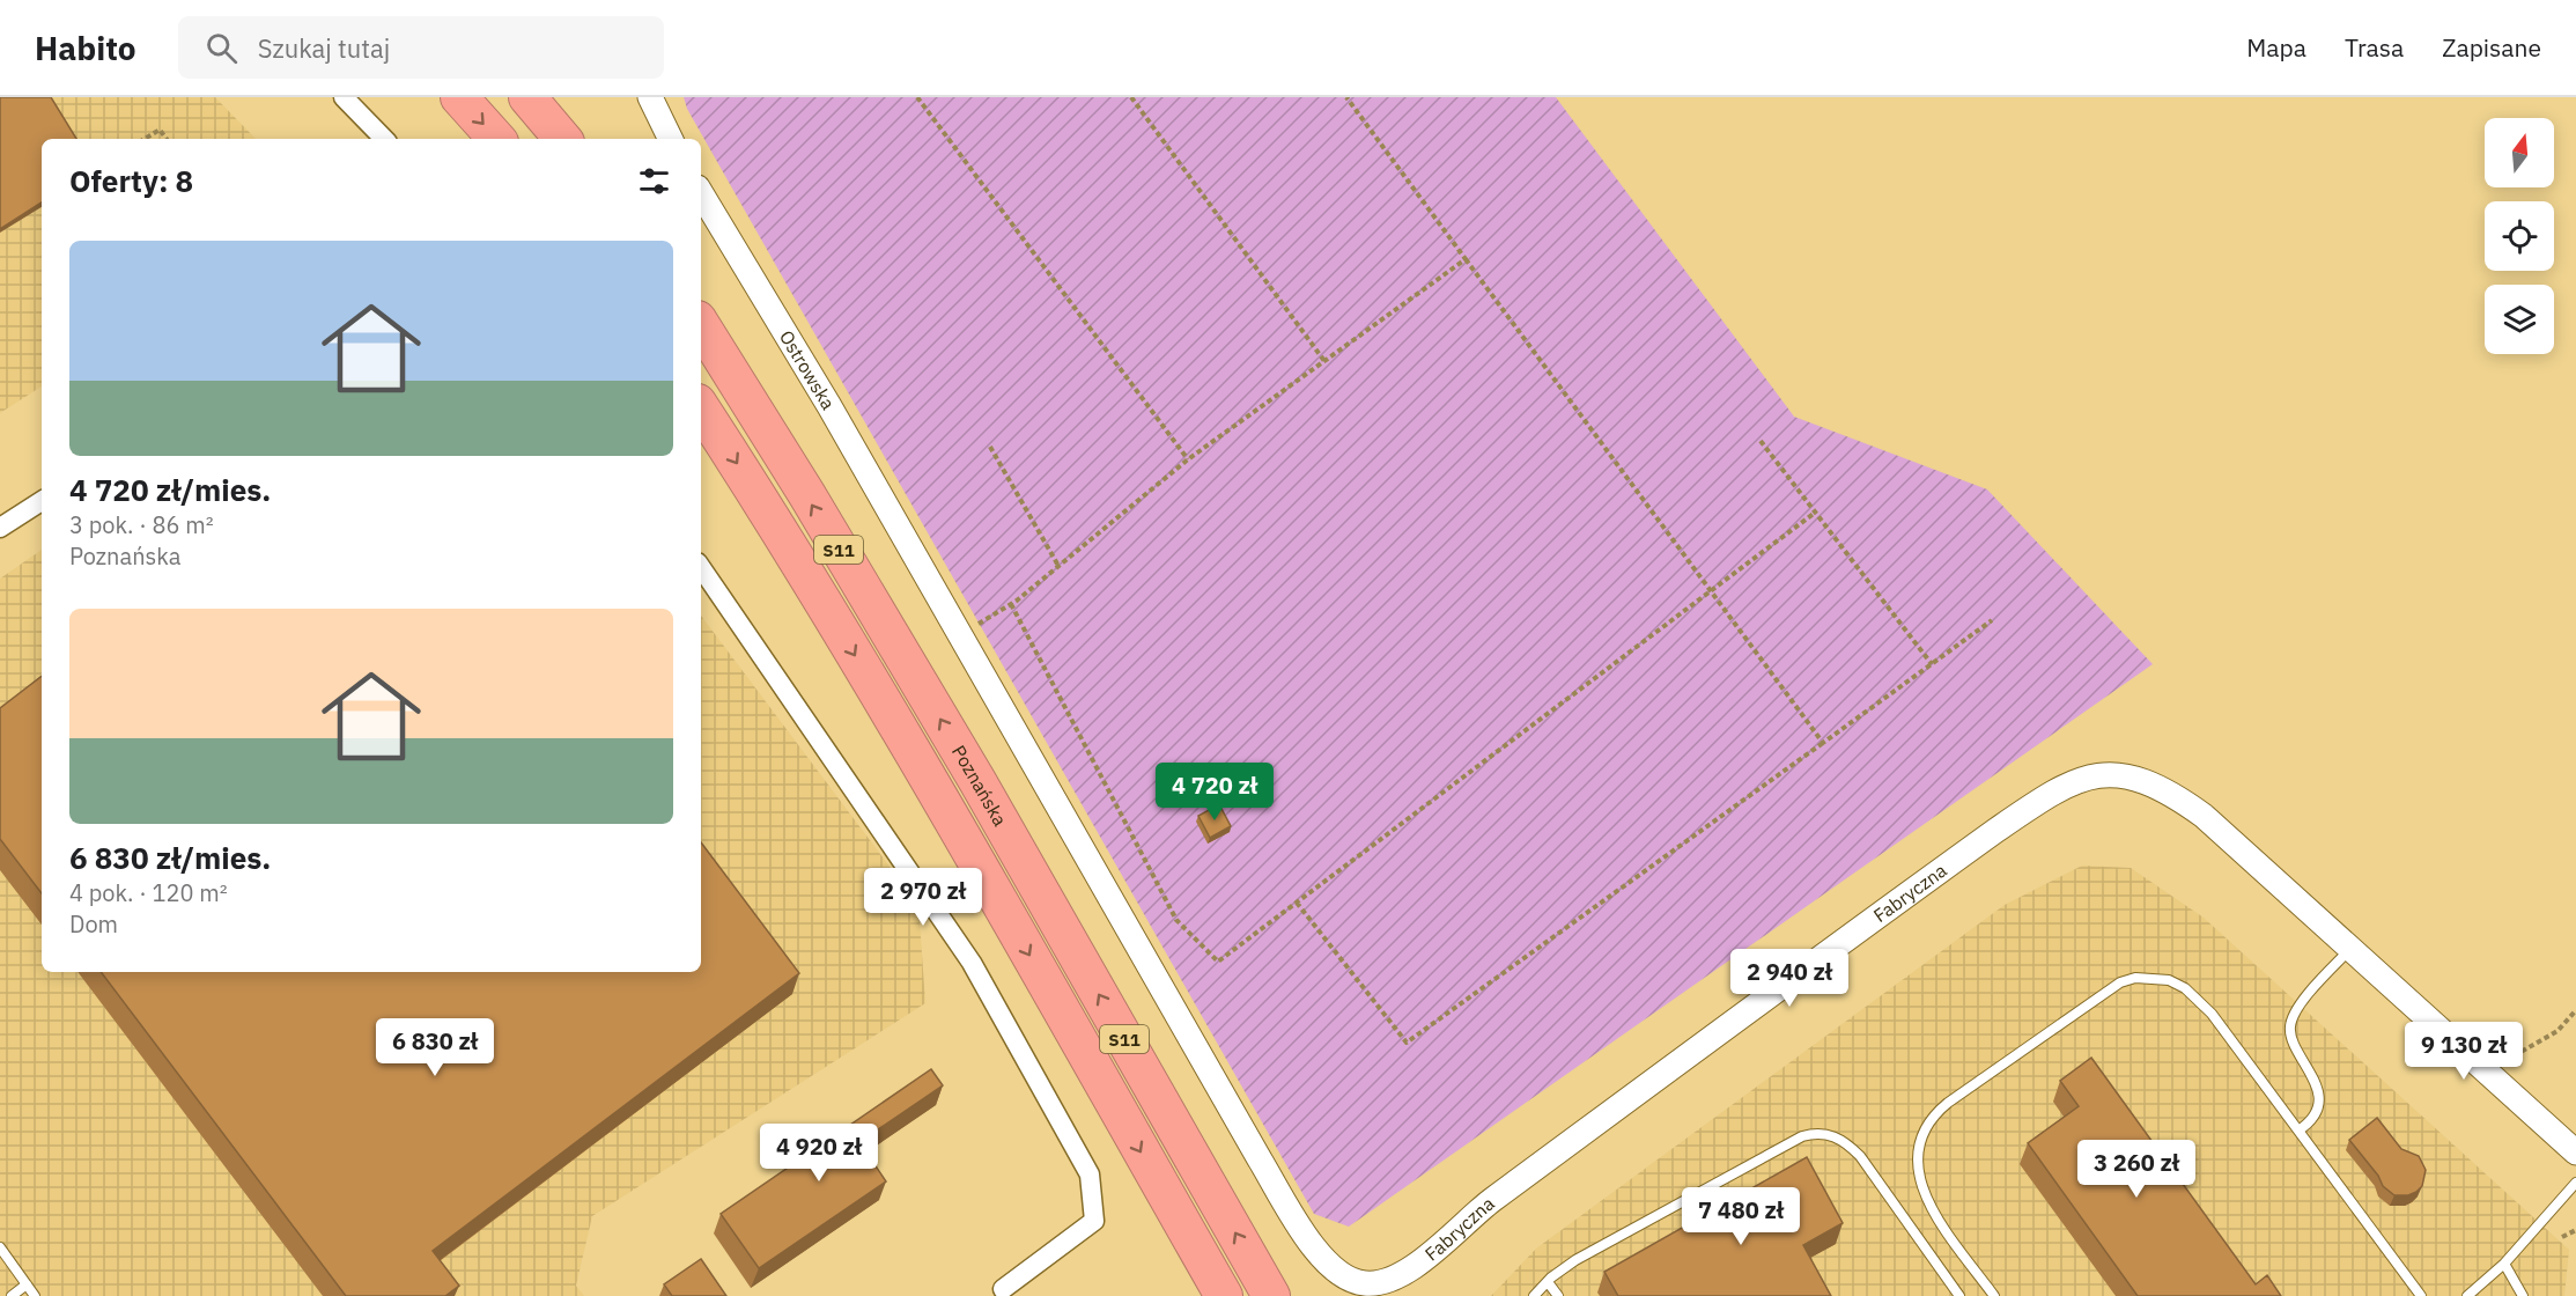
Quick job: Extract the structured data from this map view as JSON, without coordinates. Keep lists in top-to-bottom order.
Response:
{
  "streets": {
    "highway": ["S11", "Poznańska"],
    "street": ["Ostrowska", "Fabryczna"]
  },
  "crossings": [
    ["Ostrowska", "Fabryczna"]
  ],
  "north": "top",
  "page": {
    "header": "Habito",
    "search": "Szukaj tutaj",
    "nav": ["Mapa", "Trasa", "Zapisane"],
    "heading": "Oferty: 8",
    "list": [
      {
        "name": "4 720 zł/mies.",
        "note": "3 pok. · 86 m² · Poznańska"
      },
      {
        "name": "6 830 zł/mies.",
        "note": "4 pok. · 120 m² · Dom"
      }
    ],
    "price": [
      "4 720 zł",
      "2 970 zł",
      "2 940 zł",
      "6 830 zł",
      "9 130 zł",
      "4 920 zł",
      "3 260 zł",
      "7 480 zł"
    ]
  }
}
